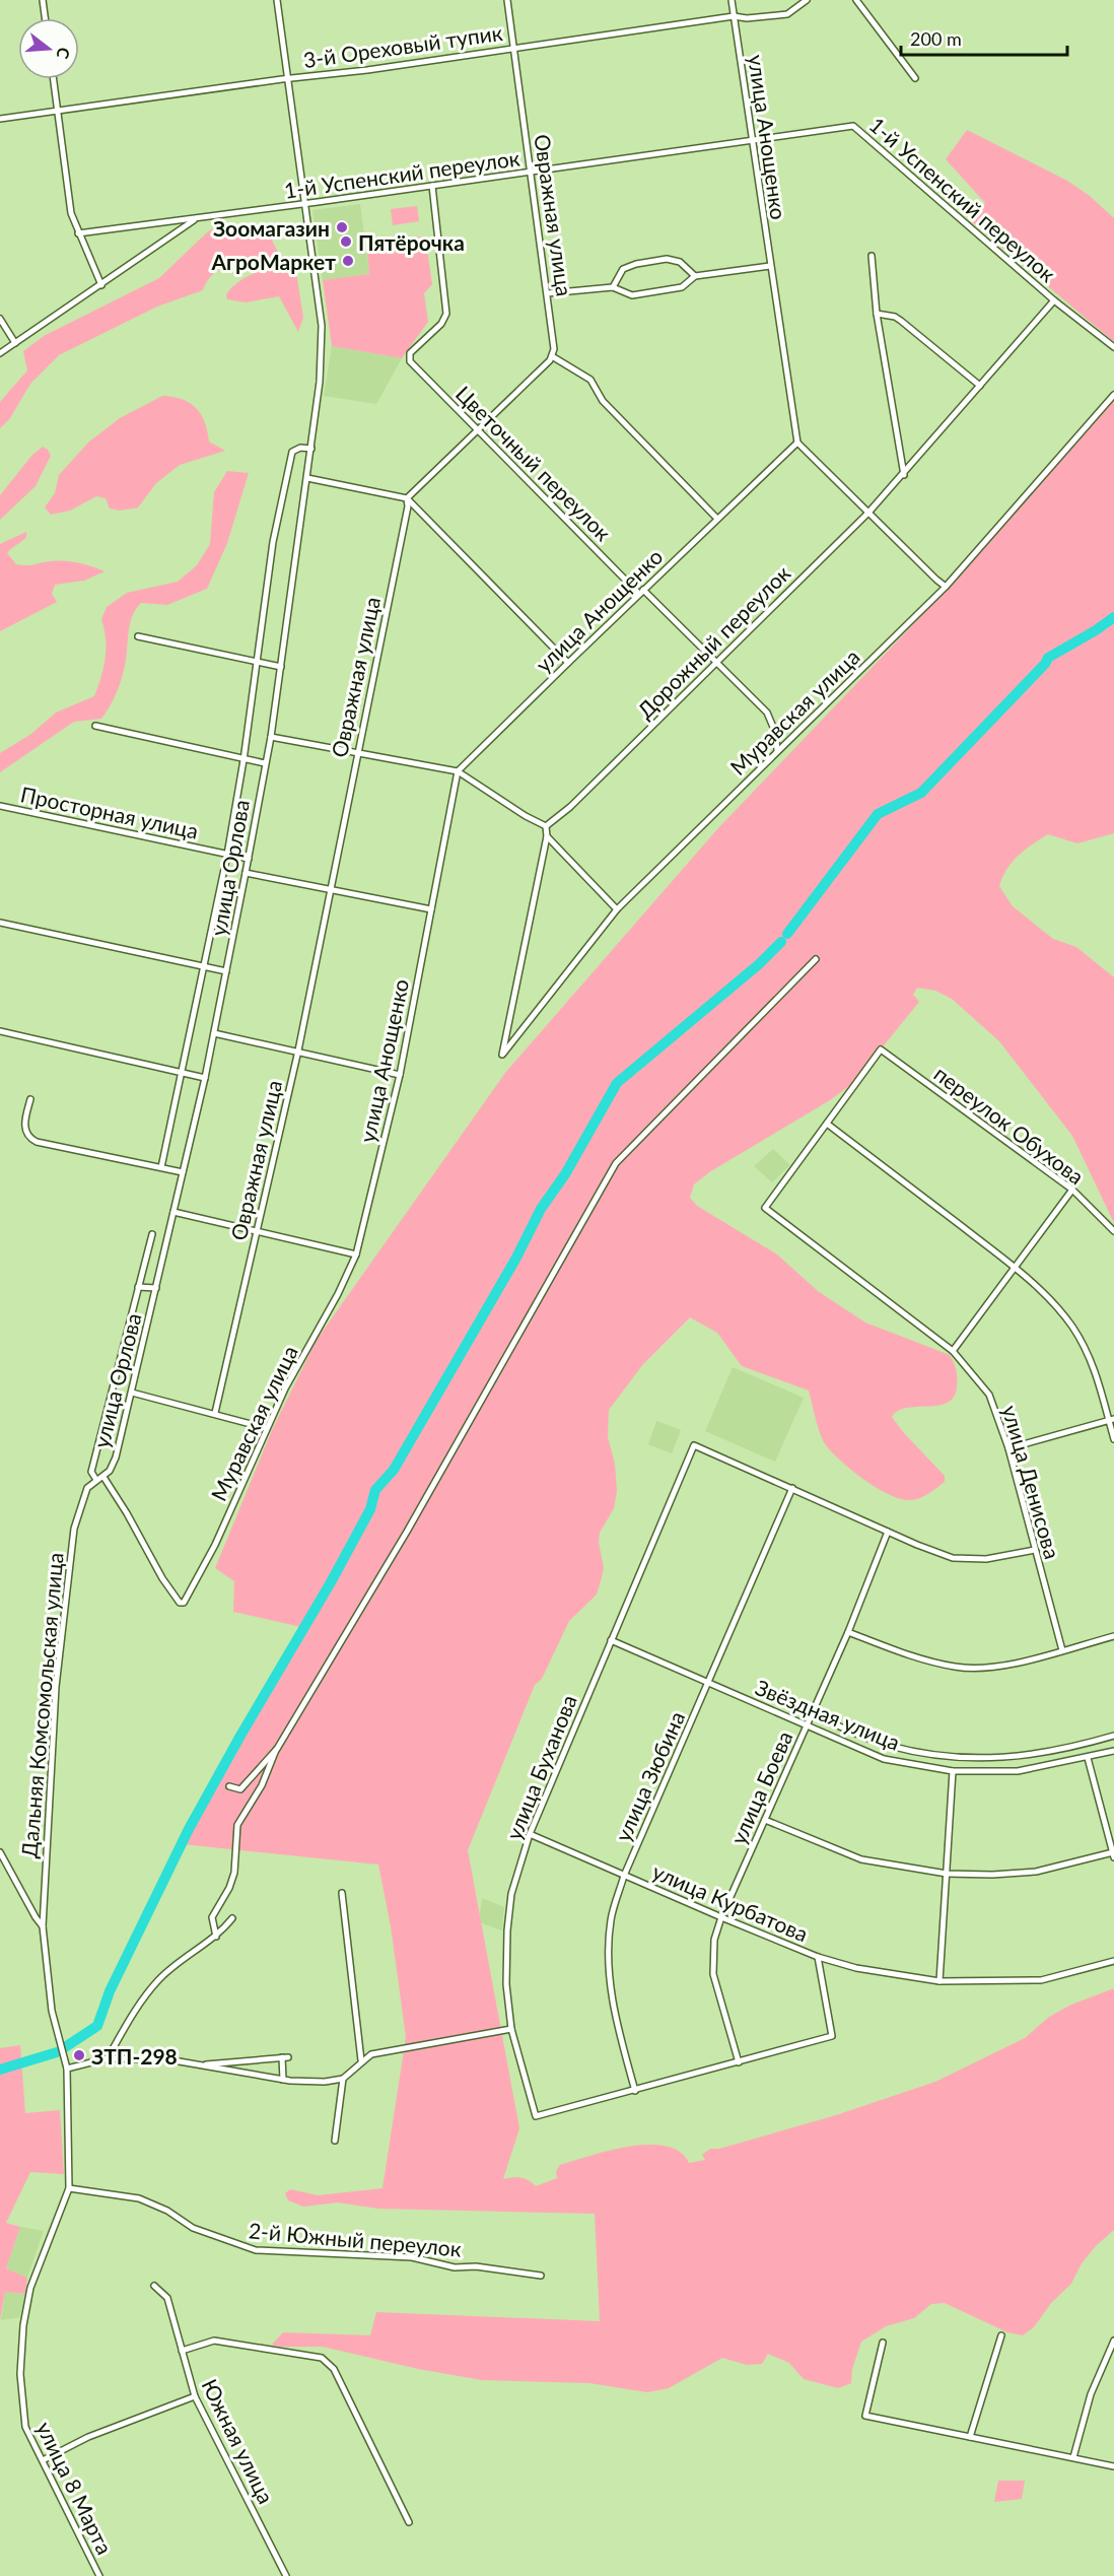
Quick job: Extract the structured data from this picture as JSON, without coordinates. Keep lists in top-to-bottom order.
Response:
{
  "streets": {
    "street": [
      "3-й Ореховый тупик",
      "улица Анощенко",
      "1-й Успенский переулок",
      "Овражная улица",
      "Цветочный переулок",
      "Дорожный переулок",
      "Муравская улица",
      "Просторная улица",
      "улица Орлова",
      "переулок Обухова",
      "улица Денисова",
      "Дальняя Комсомольская улица",
      "Звёздная улица",
      "улица Буханова",
      "улица Зюбина",
      "улица Боева",
      "улица Курбатова",
      "2-й Южный переулок",
      "Южная улица",
      "улица 8 Марта"
    ]
  },
  "crossings": [
    ["3-й Ореховый тупик", "улица Анощенко"],
    ["3-й Ореховый тупик", "Овражная улица"],
    ["3-й Ореховый тупик", "улица Орлова"],
    ["улица Анощенко", "1-й Успенский переулок"],
    ["улица Анощенко", "Цветочный переулок"],
    ["улица Анощенко", "Муравская улица"],
    ["1-й Успенский переулок", "Овражная улица"],
    ["1-й Успенский переулок", "Цветочный переулок"],
    ["1-й Успенский переулок", "Дорожный переулок"],
    ["1-й Успенский переулок", "улица Орлова"],
    ["Цветочный переулок", "Дорожный переулок"],
    ["Цветочный переулок", "Муравская улица"],
    ["Муравская улица", "улица Орлова"],
    ["Просторная улица", "улица Орлова"],
    ["улица Орлова", "Дальняя Комсомольская улица"],
    ["переулок Обухова", "улица Денисова"],
    ["Дальняя Комсомольская улица", "улица 8 Марта"],
    ["Звёздная улица", "улица Буханова"],
    ["Звёздная улица", "улица Зюбина"],
    ["Звёздная улица", "улица Боева"],
    ["улица Буханова", "улица Зюбина"],
    ["улица Буханова", "улица Курбатова"],
    ["улица Зюбина", "улица Курбатова"],
    ["улица Боева", "улица Курбатова"],
    ["2-й Южный переулок", "улица 8 Марта"]
  ],
  "places": [
    "Зоомагазин",
    "Пятёрочка",
    "АгроМаркет",
    "ЗТП-298"
  ],
  "scale_bar": "200 m",
  "north": "right"
}
